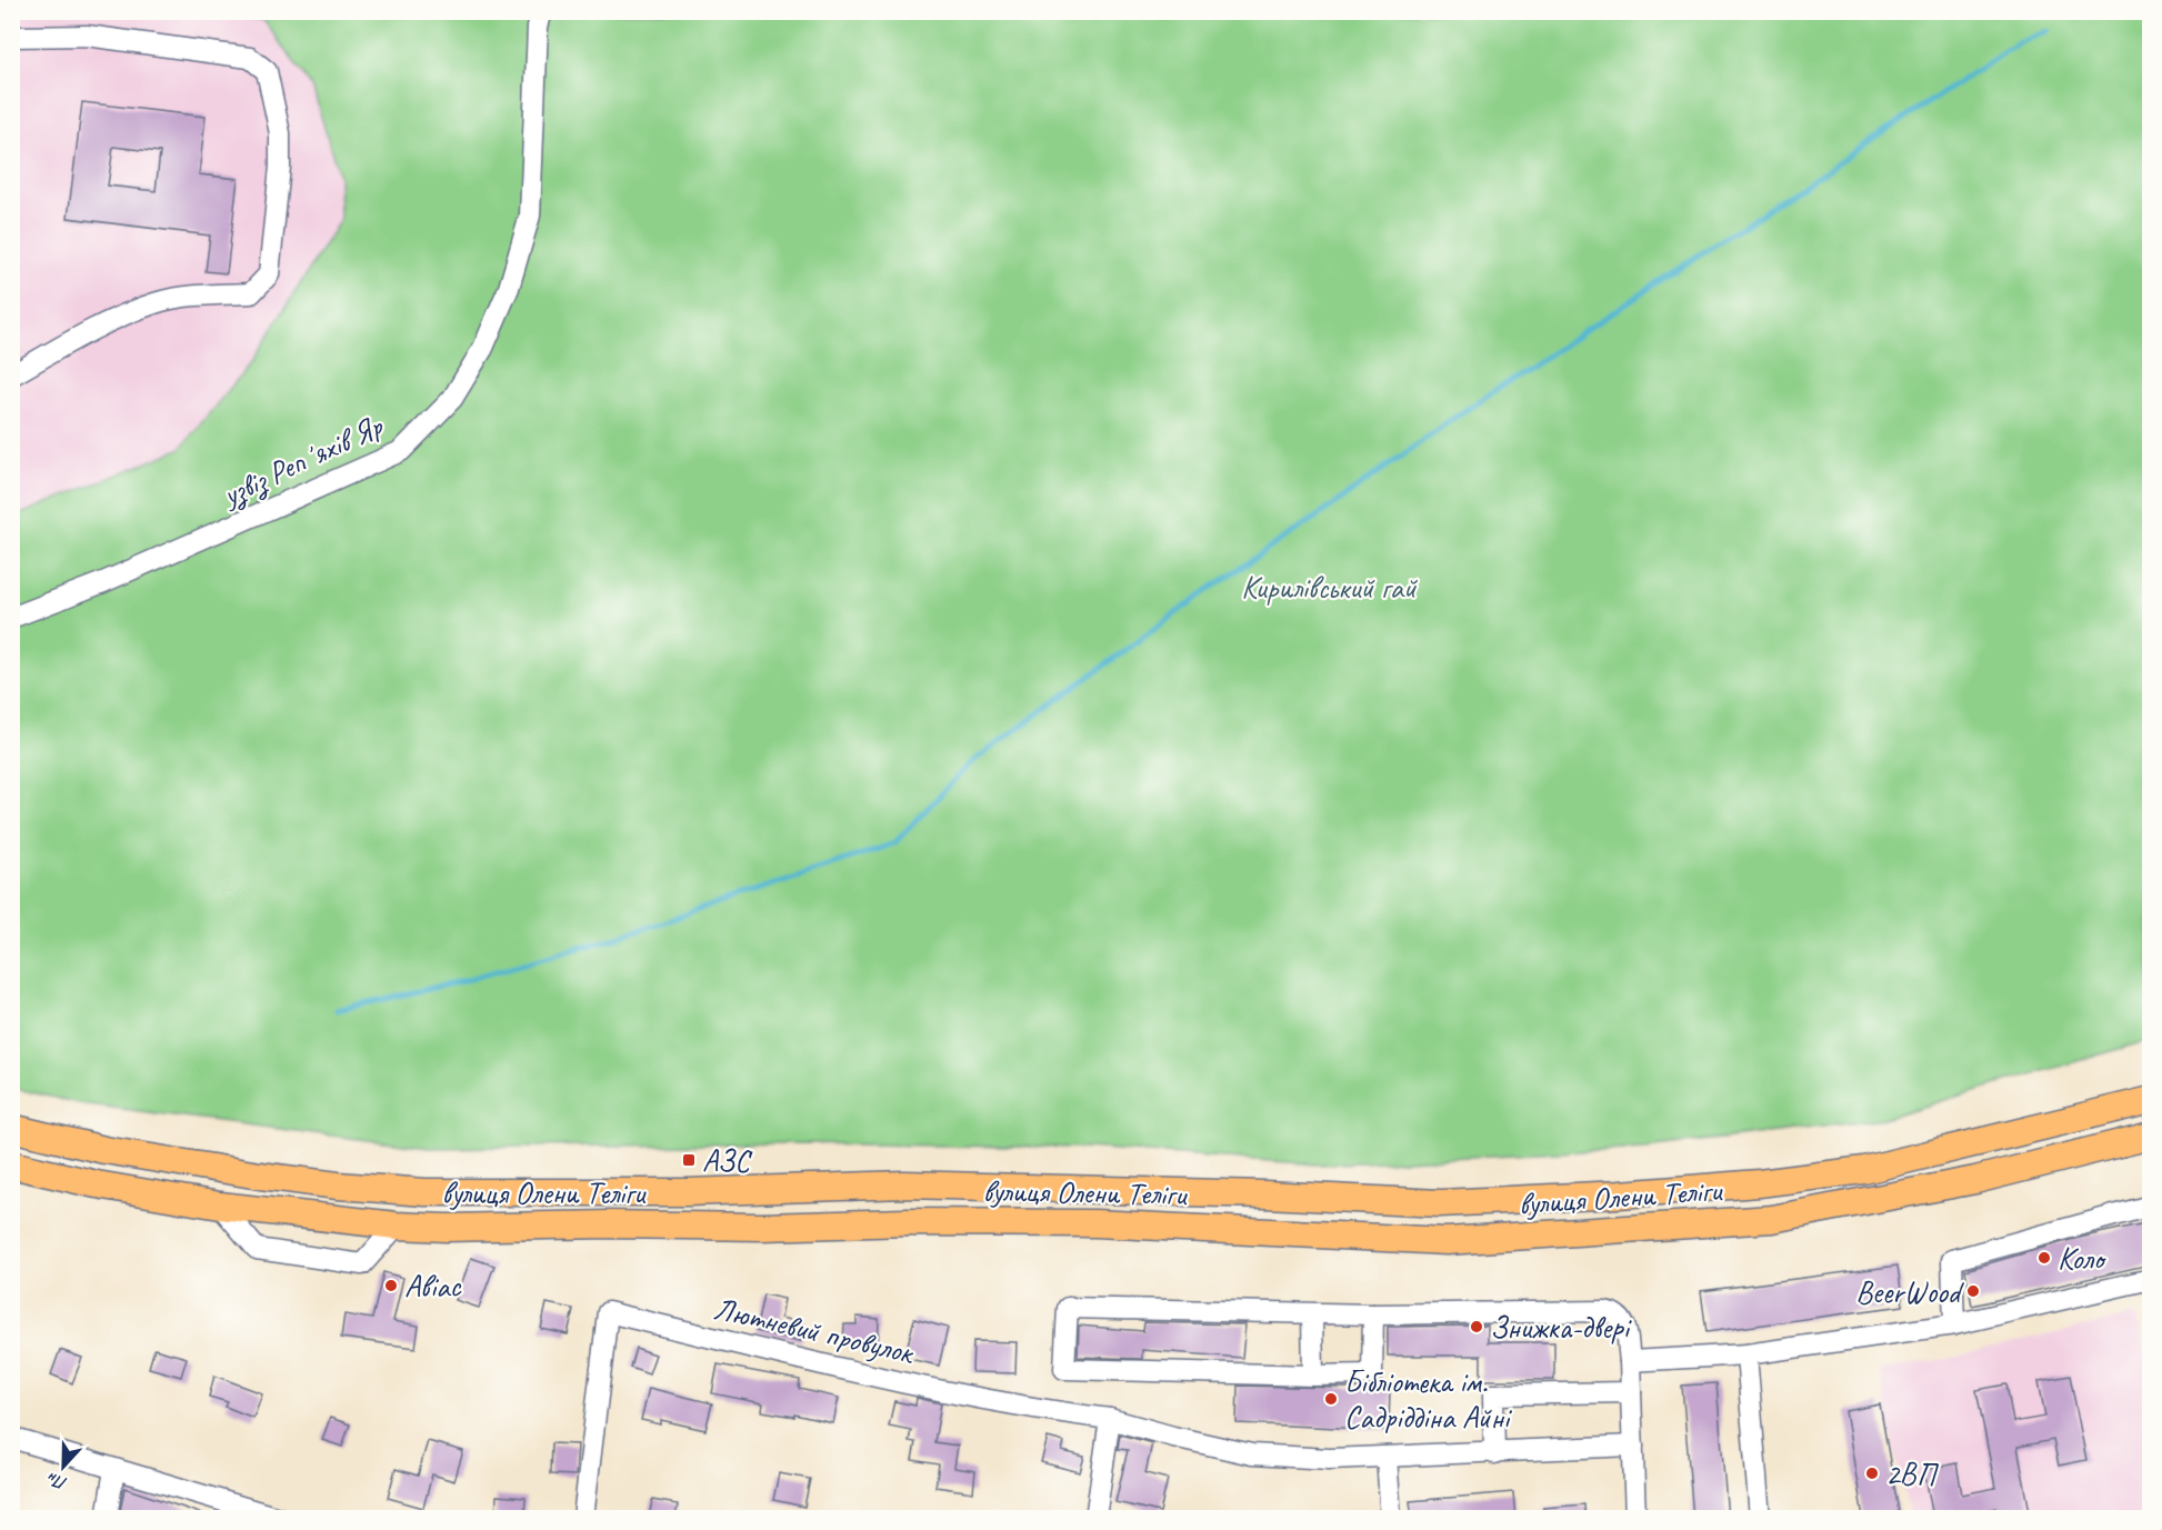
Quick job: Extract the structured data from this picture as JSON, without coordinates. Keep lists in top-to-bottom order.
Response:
{
  "streets": {
    "main road": ["вулиця Олени Теліги"],
    "street": ["узвіз Репʼяхів Яр", "Лютневий провулок"]
  },
  "parks": ["Кирилівський гай"],
  "places": {
    "transit": ["АЗС"],
    "other": [
      "Коло",
      "Авіас",
      "BeerWood",
      "Знижка-двері",
      "Бібліотека ім. Садріддіна Айні",
      "2ВП"
    ]
  },
  "north": "bottom"
}
